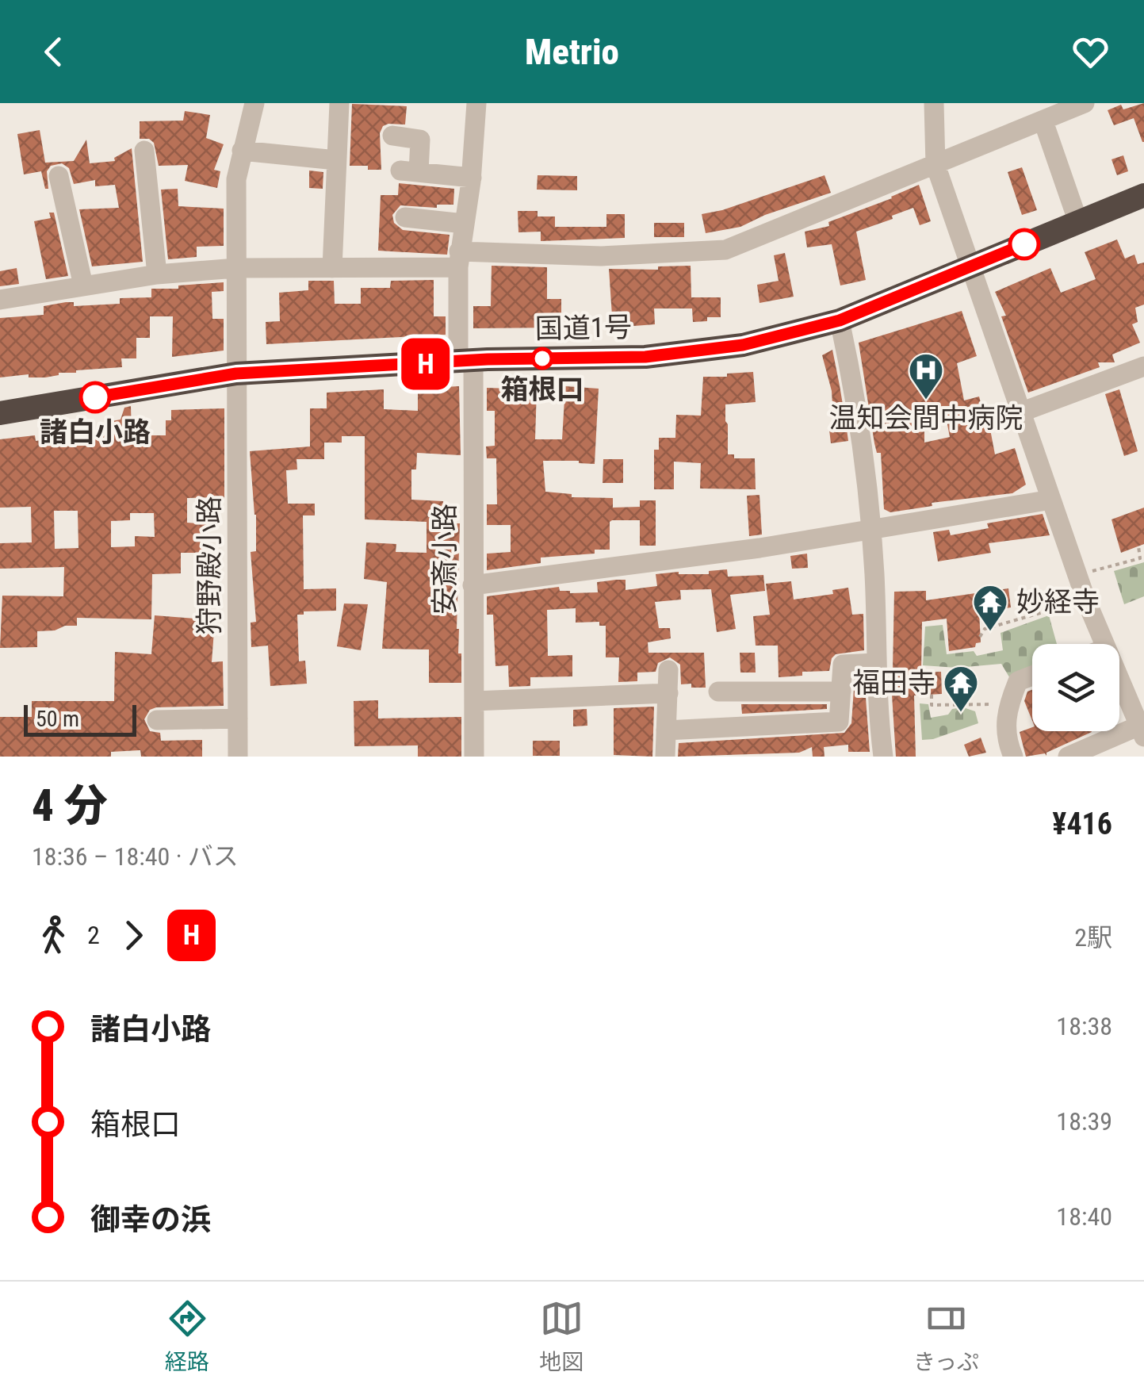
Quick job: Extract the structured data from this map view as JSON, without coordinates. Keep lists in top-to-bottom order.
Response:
{
  "streets": {
    "highway": ["国道1号"],
    "street": ["安斎小路", "狩野殿小路"]
  },
  "crossings": [
    ["国道1号", "安斎小路"],
    ["国道1号", "狩野殿小路"]
  ],
  "places": {
    "other": ["箱根口", "諸白小路"],
    "hospital": ["温知会間中病院"],
    "temple": ["妙経寺", "福田寺"]
  },
  "lines": ["bus line H"],
  "scale_bar": "50 m",
  "page": {
    "header": "Metrio",
    "on_map": "H",
    "scale": "50 m",
    "heading": ["4 分", "18:36 – 18:40 · バス", "¥416"],
    "legs": ["2", "H", "2駅"],
    "list": [
      {
        "name": "諸白小路",
        "value": "18:38"
      },
      {
        "name": "箱根口",
        "value": "18:39"
      },
      {
        "name": "御幸の浜",
        "value": "18:40"
      }
    ],
    "tabs": ["経路", "地図", "きっぷ"]
  }
}
